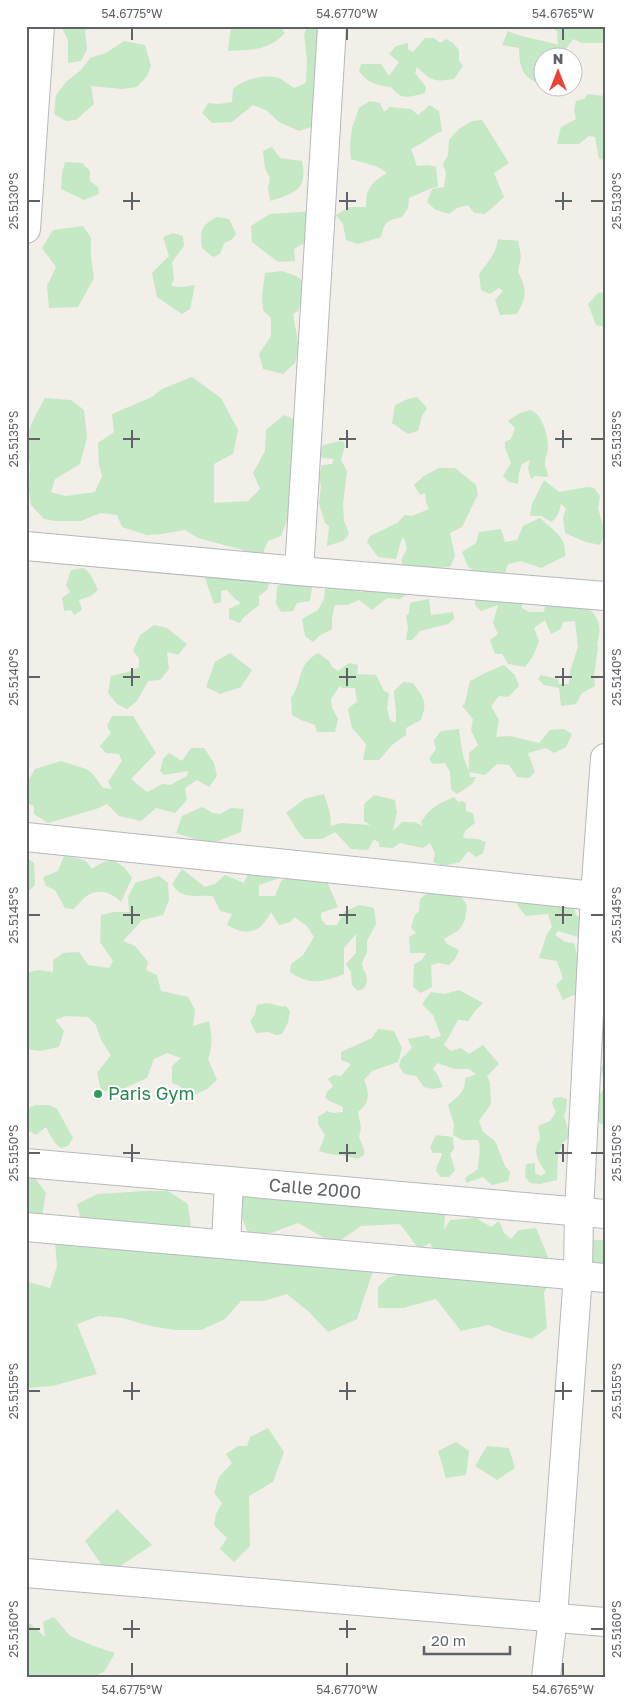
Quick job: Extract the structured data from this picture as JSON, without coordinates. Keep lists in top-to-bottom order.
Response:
{
  "streets": {
    "street": ["Calle 2000"]
  },
  "places": ["Paris Gym"],
  "scale_bar": "20 m",
  "north": "top",
  "coordinates": [
    "54.6775°W",
    "54.6770°W",
    "54.6765°W",
    "25.5130°S",
    "25.5135°S",
    "25.5140°S",
    "25.5145°S",
    "25.5150°S",
    "25.5155°S",
    "25.5160°S"
  ]
}
